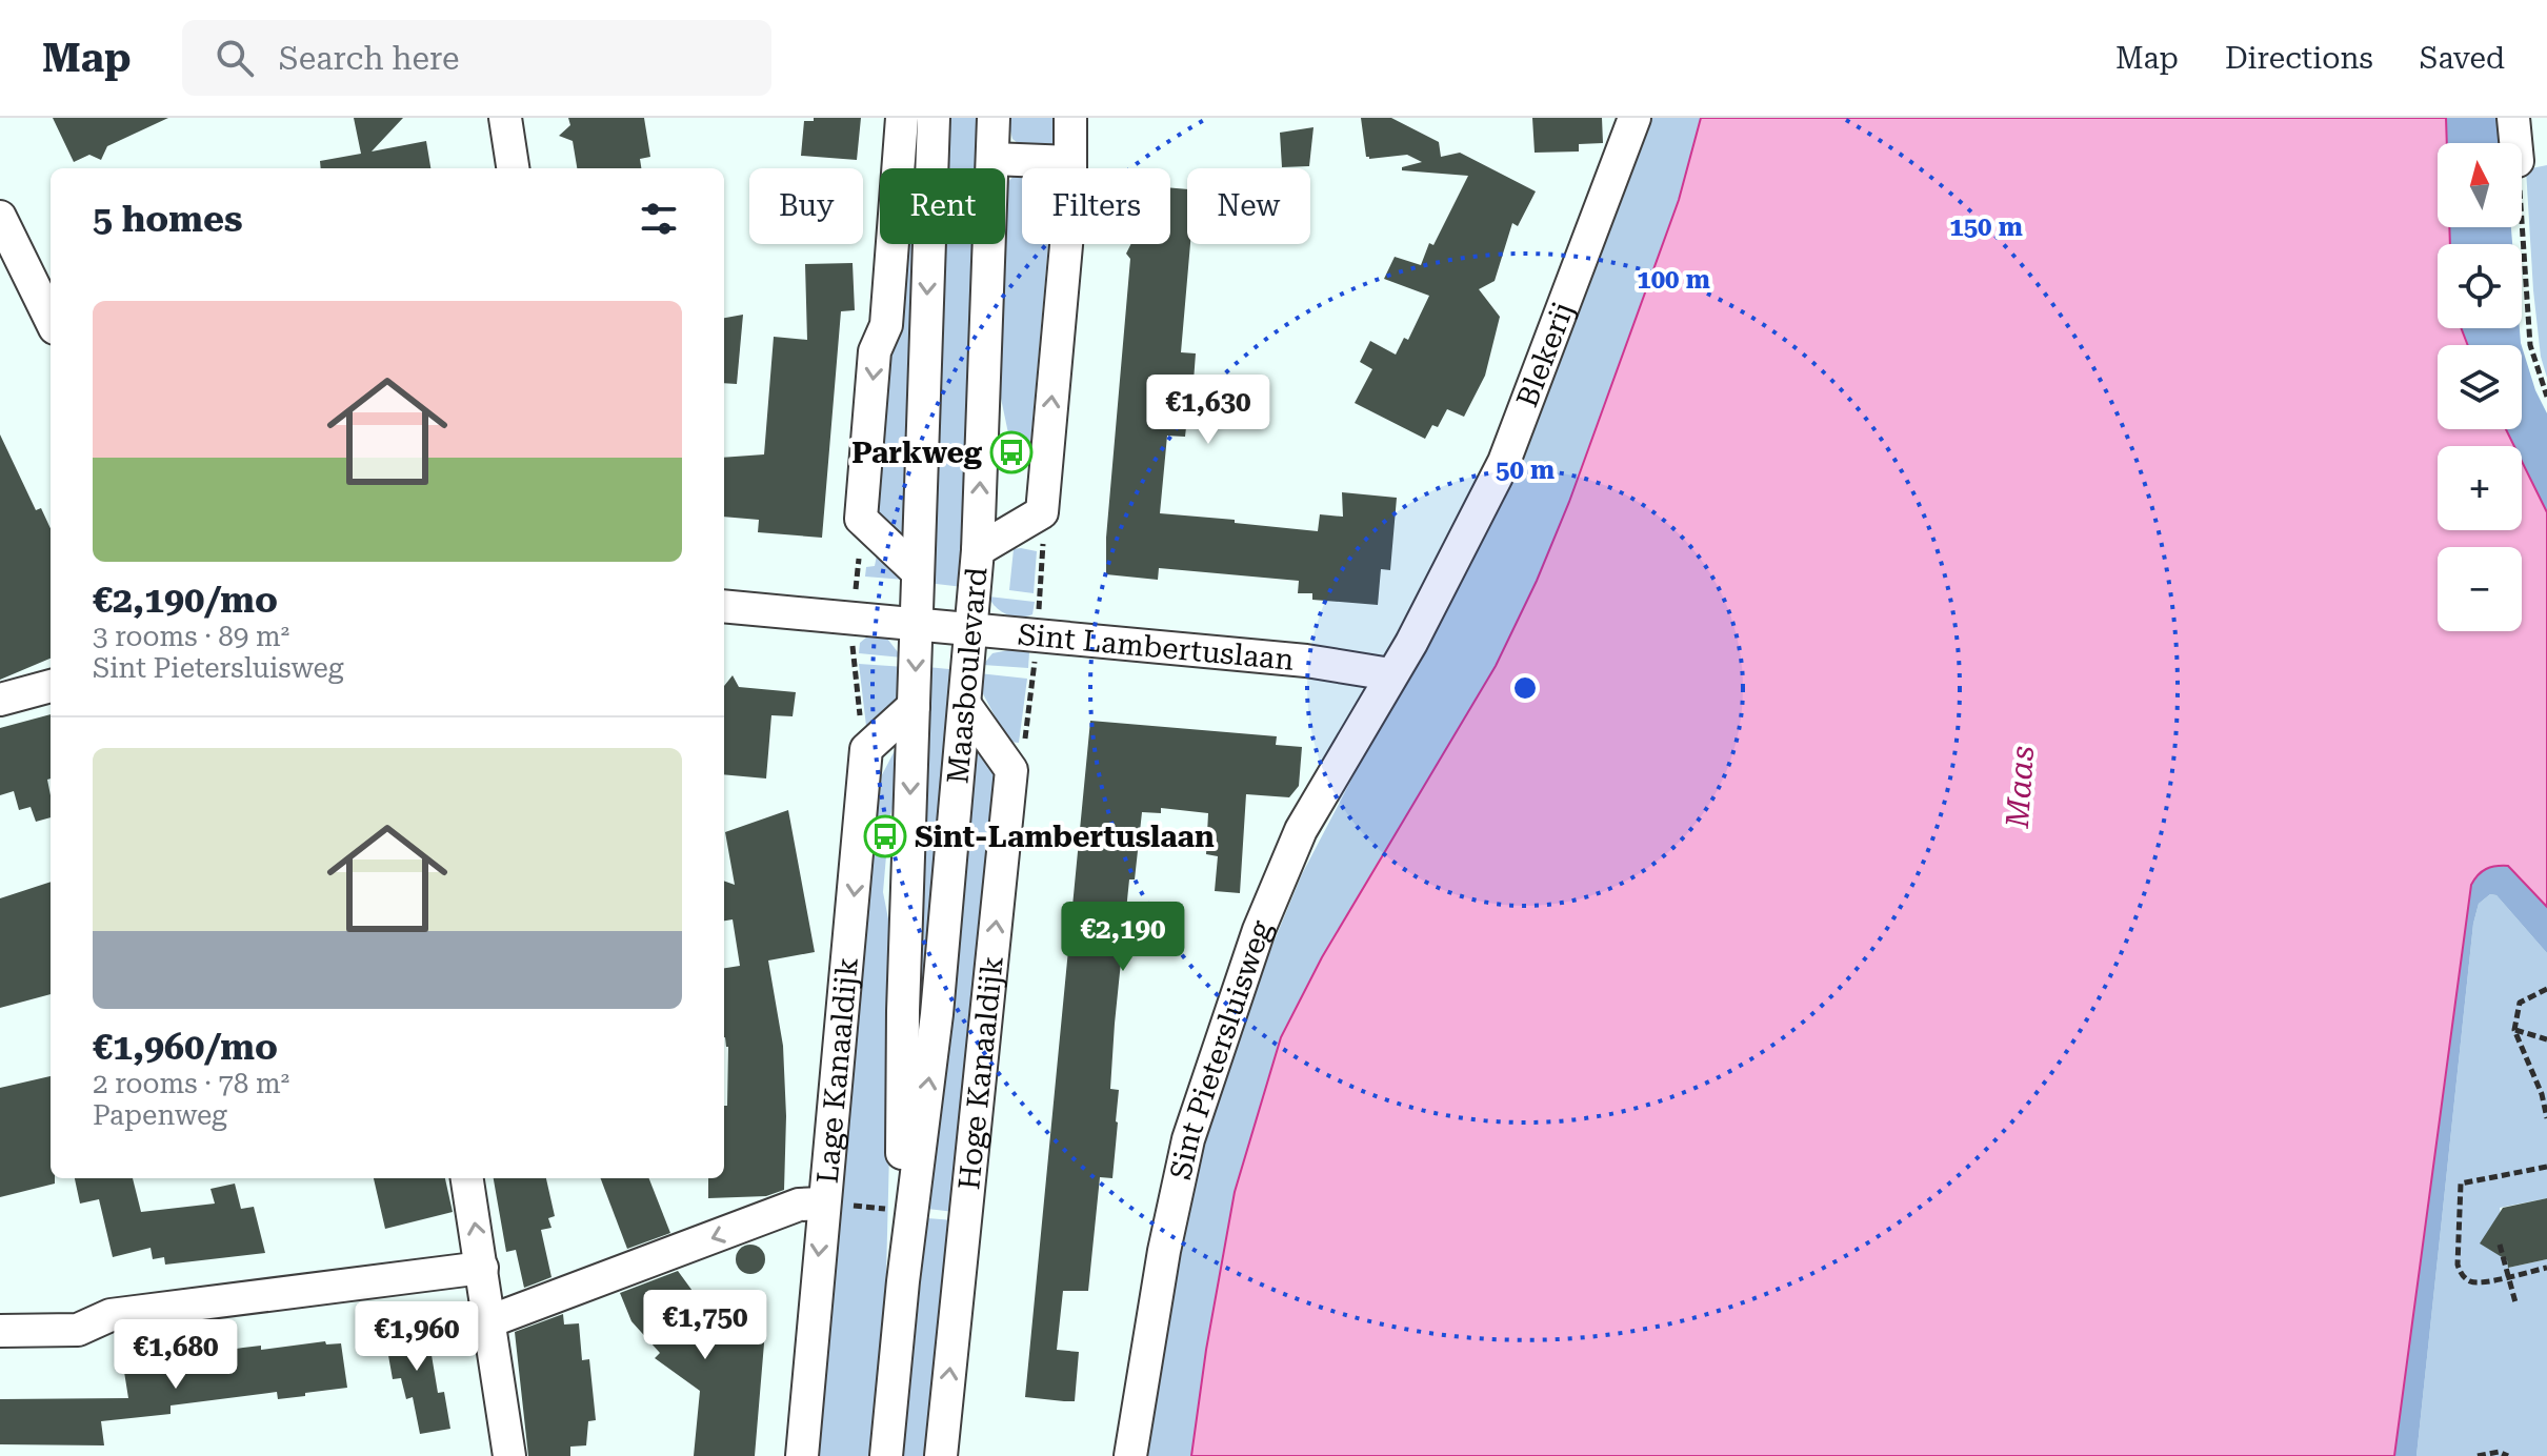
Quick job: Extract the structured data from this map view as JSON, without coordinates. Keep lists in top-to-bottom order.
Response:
{
  "streets": {
    "street": [
      "Blekerij",
      "Sint Lambertuslaan",
      "Maasboulevard",
      "Sint Pietersluisweg",
      "Lage Kanaaldijk",
      "Hoge Kanaaldijk"
    ]
  },
  "crossings": [
    ["Blekerij", "Sint Lambertuslaan"],
    ["Blekerij", "Sint Pietersluisweg"],
    ["Sint Lambertuslaan", "Maasboulevard"],
    ["Sint Lambertuslaan", "Sint Pietersluisweg"],
    ["Maasboulevard", "Lage Kanaaldijk"],
    ["Maasboulevard", "Hoge Kanaaldijk"]
  ],
  "one_way": ["Lage Kanaaldijk", "Hoge Kanaaldijk"],
  "water": ["Maas"],
  "places": {
    "bus stop": ["Parkweg", "Sint-Lambertuslaan"]
  },
  "north": "top",
  "page": {
    "header": "Map",
    "search": "Search here",
    "nav": ["Map", "Directions", "Saved"],
    "map_buttons": ["+", "−"],
    "chip": [
      "Buy",
      "Rent",
      "Filters",
      "New"
    ],
    "heading": "5 homes",
    "list": [
      {
        "name": "€2,190/mo",
        "note": "3 rooms · 89 m² · Sint Pietersluisweg"
      },
      {
        "name": "€1,960/mo",
        "note": "2 rooms · 78 m² · Papenweg"
      }
    ],
    "price": [
      "€1,630",
      "€2,190",
      "€1,750",
      "€1,960",
      "€1,680"
    ]
  },
  "rings": ["150 m", "100 m", "50 m"]
}
